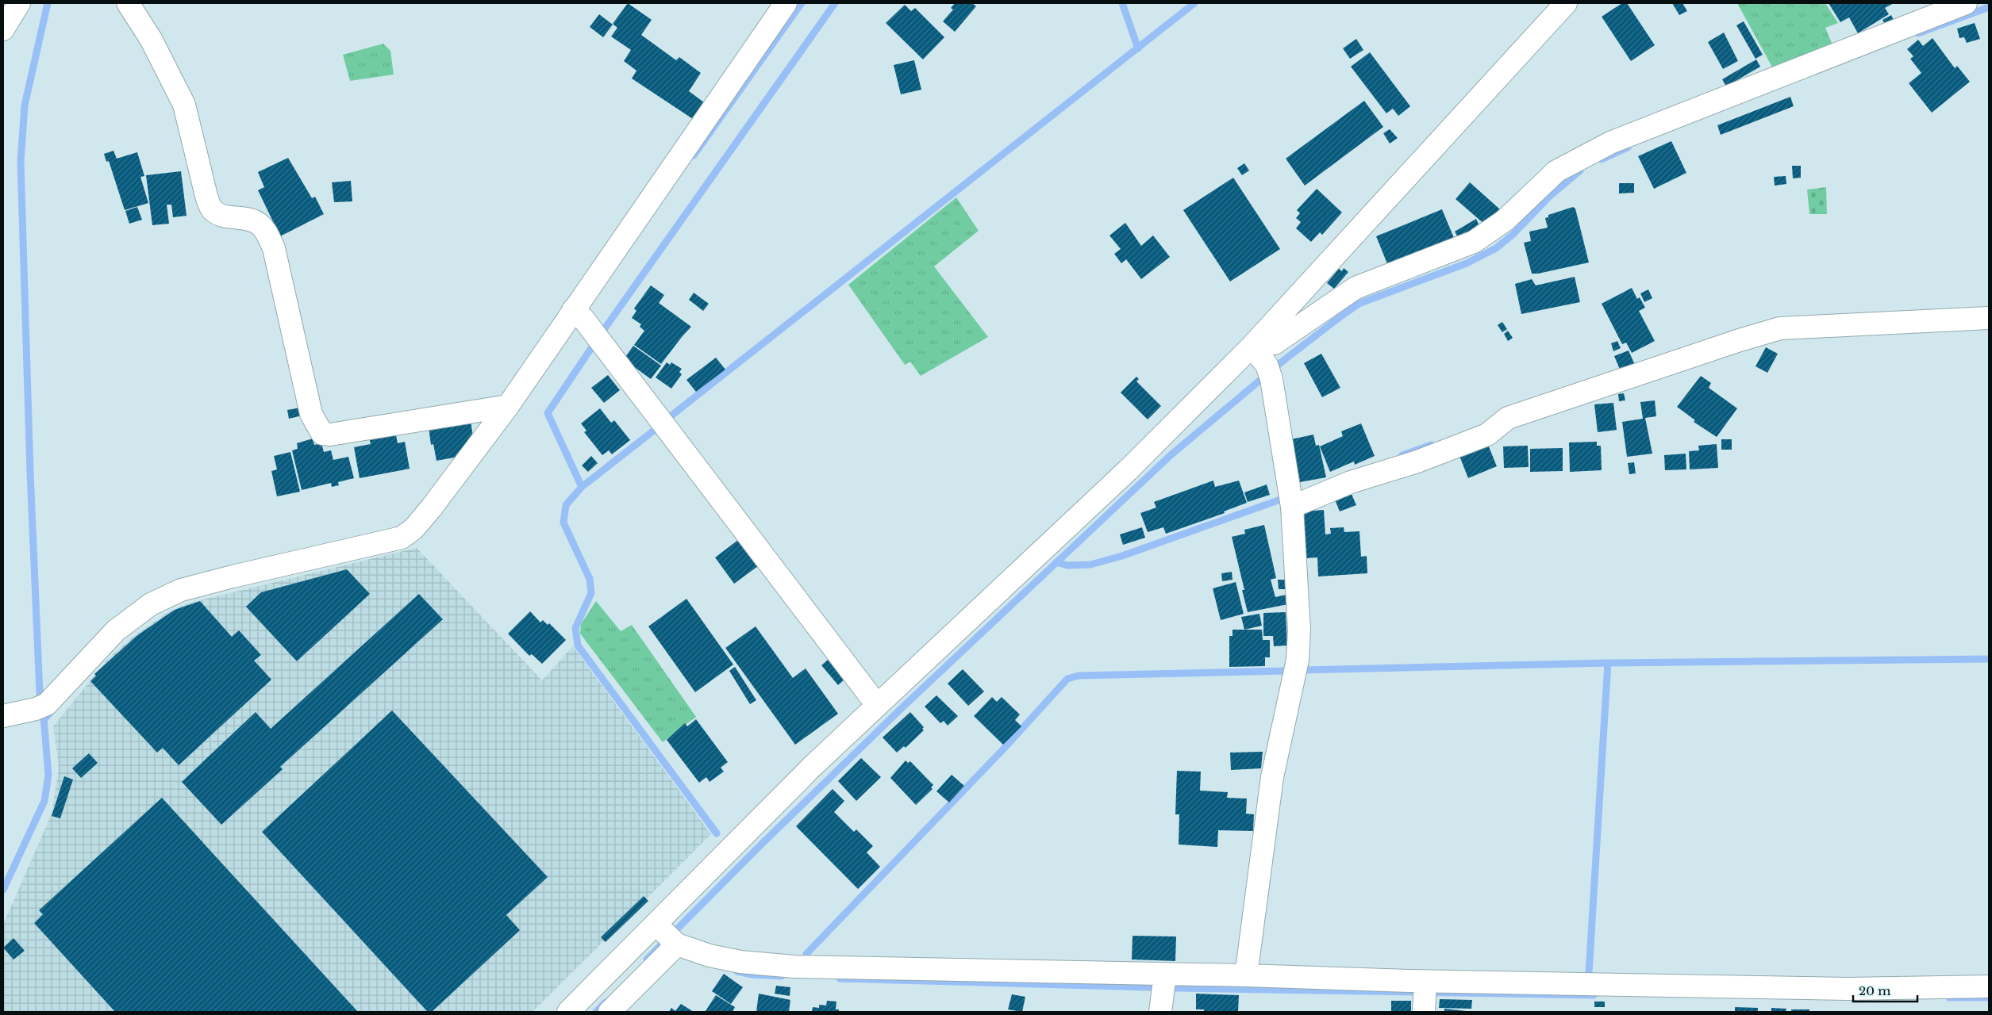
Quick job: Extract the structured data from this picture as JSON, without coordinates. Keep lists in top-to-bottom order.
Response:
{
  "scale_bar": "20 m"
}
